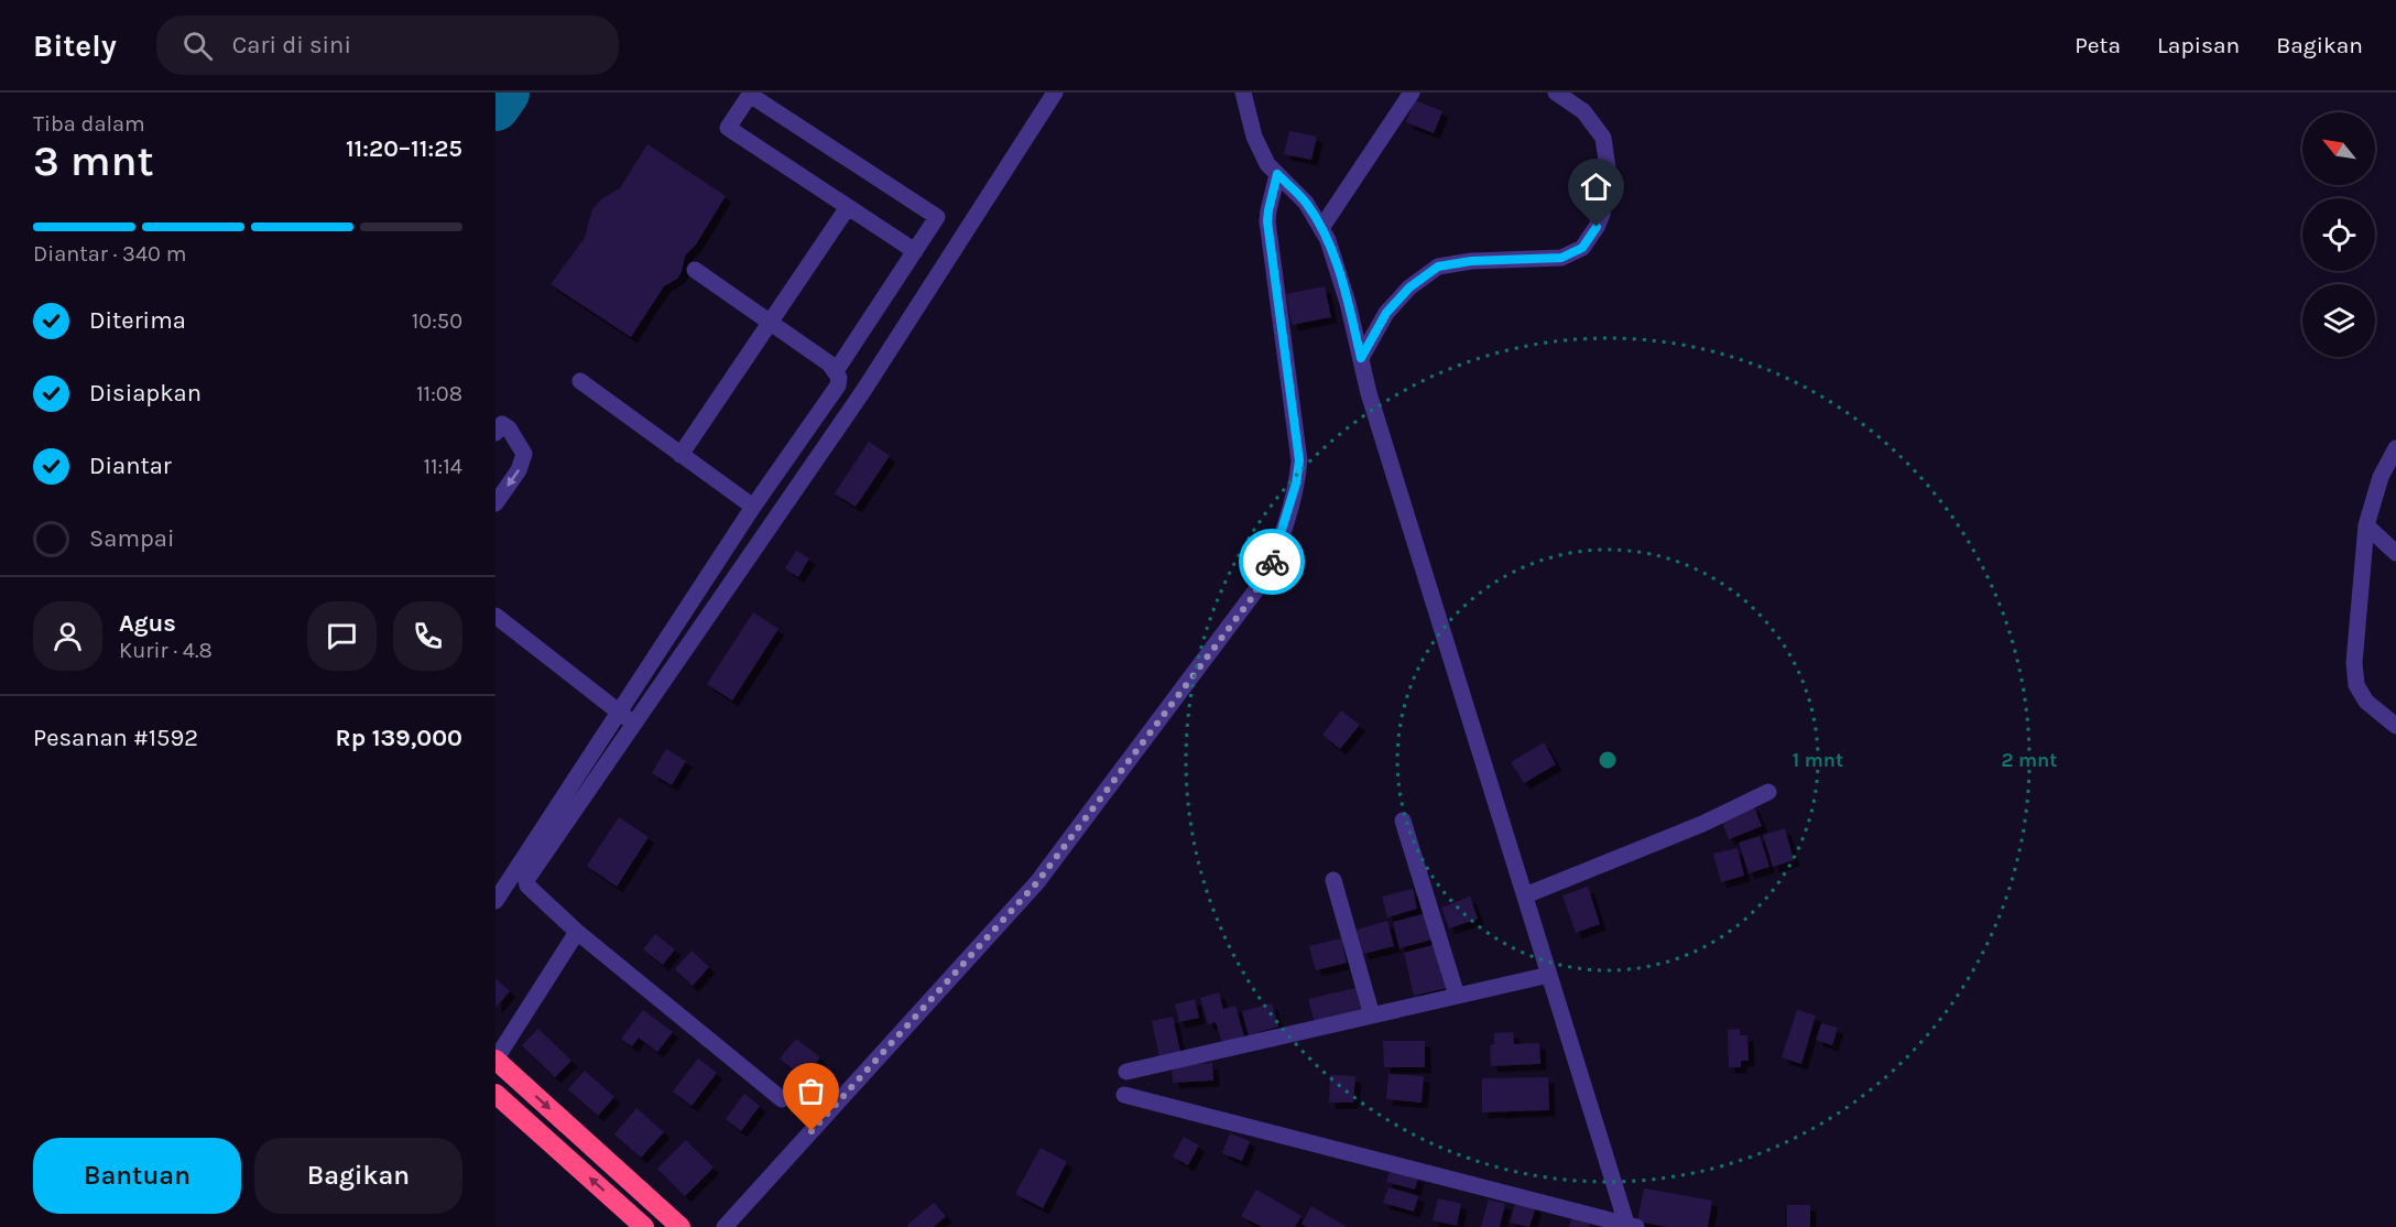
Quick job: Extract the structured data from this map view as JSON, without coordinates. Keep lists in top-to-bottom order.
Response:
{
  "north": "top left",
  "page": {
    "header": "Bitely",
    "search": "Cari di sini",
    "nav": ["Peta", "Lapisan", "Bagikan"],
    "heading": ["3 mnt", "Tiba dalam", "11:20–11:25"],
    "panel": [
      "Agus",
      "Kurir · 4.8",
      "Pesanan #1592",
      "Rp 139,000"
    ],
    "bar": "Diantar · 340 m",
    "list": [
      ["Diterima", "10:50"],
      ["Disiapkan", "11:08"],
      ["Diantar", "11:14"],
      "Sampai"
    ],
    "buttons": ["Bantuan", "Bagikan"]
  },
  "rings": ["1 mnt", "2 mnt"]
}
